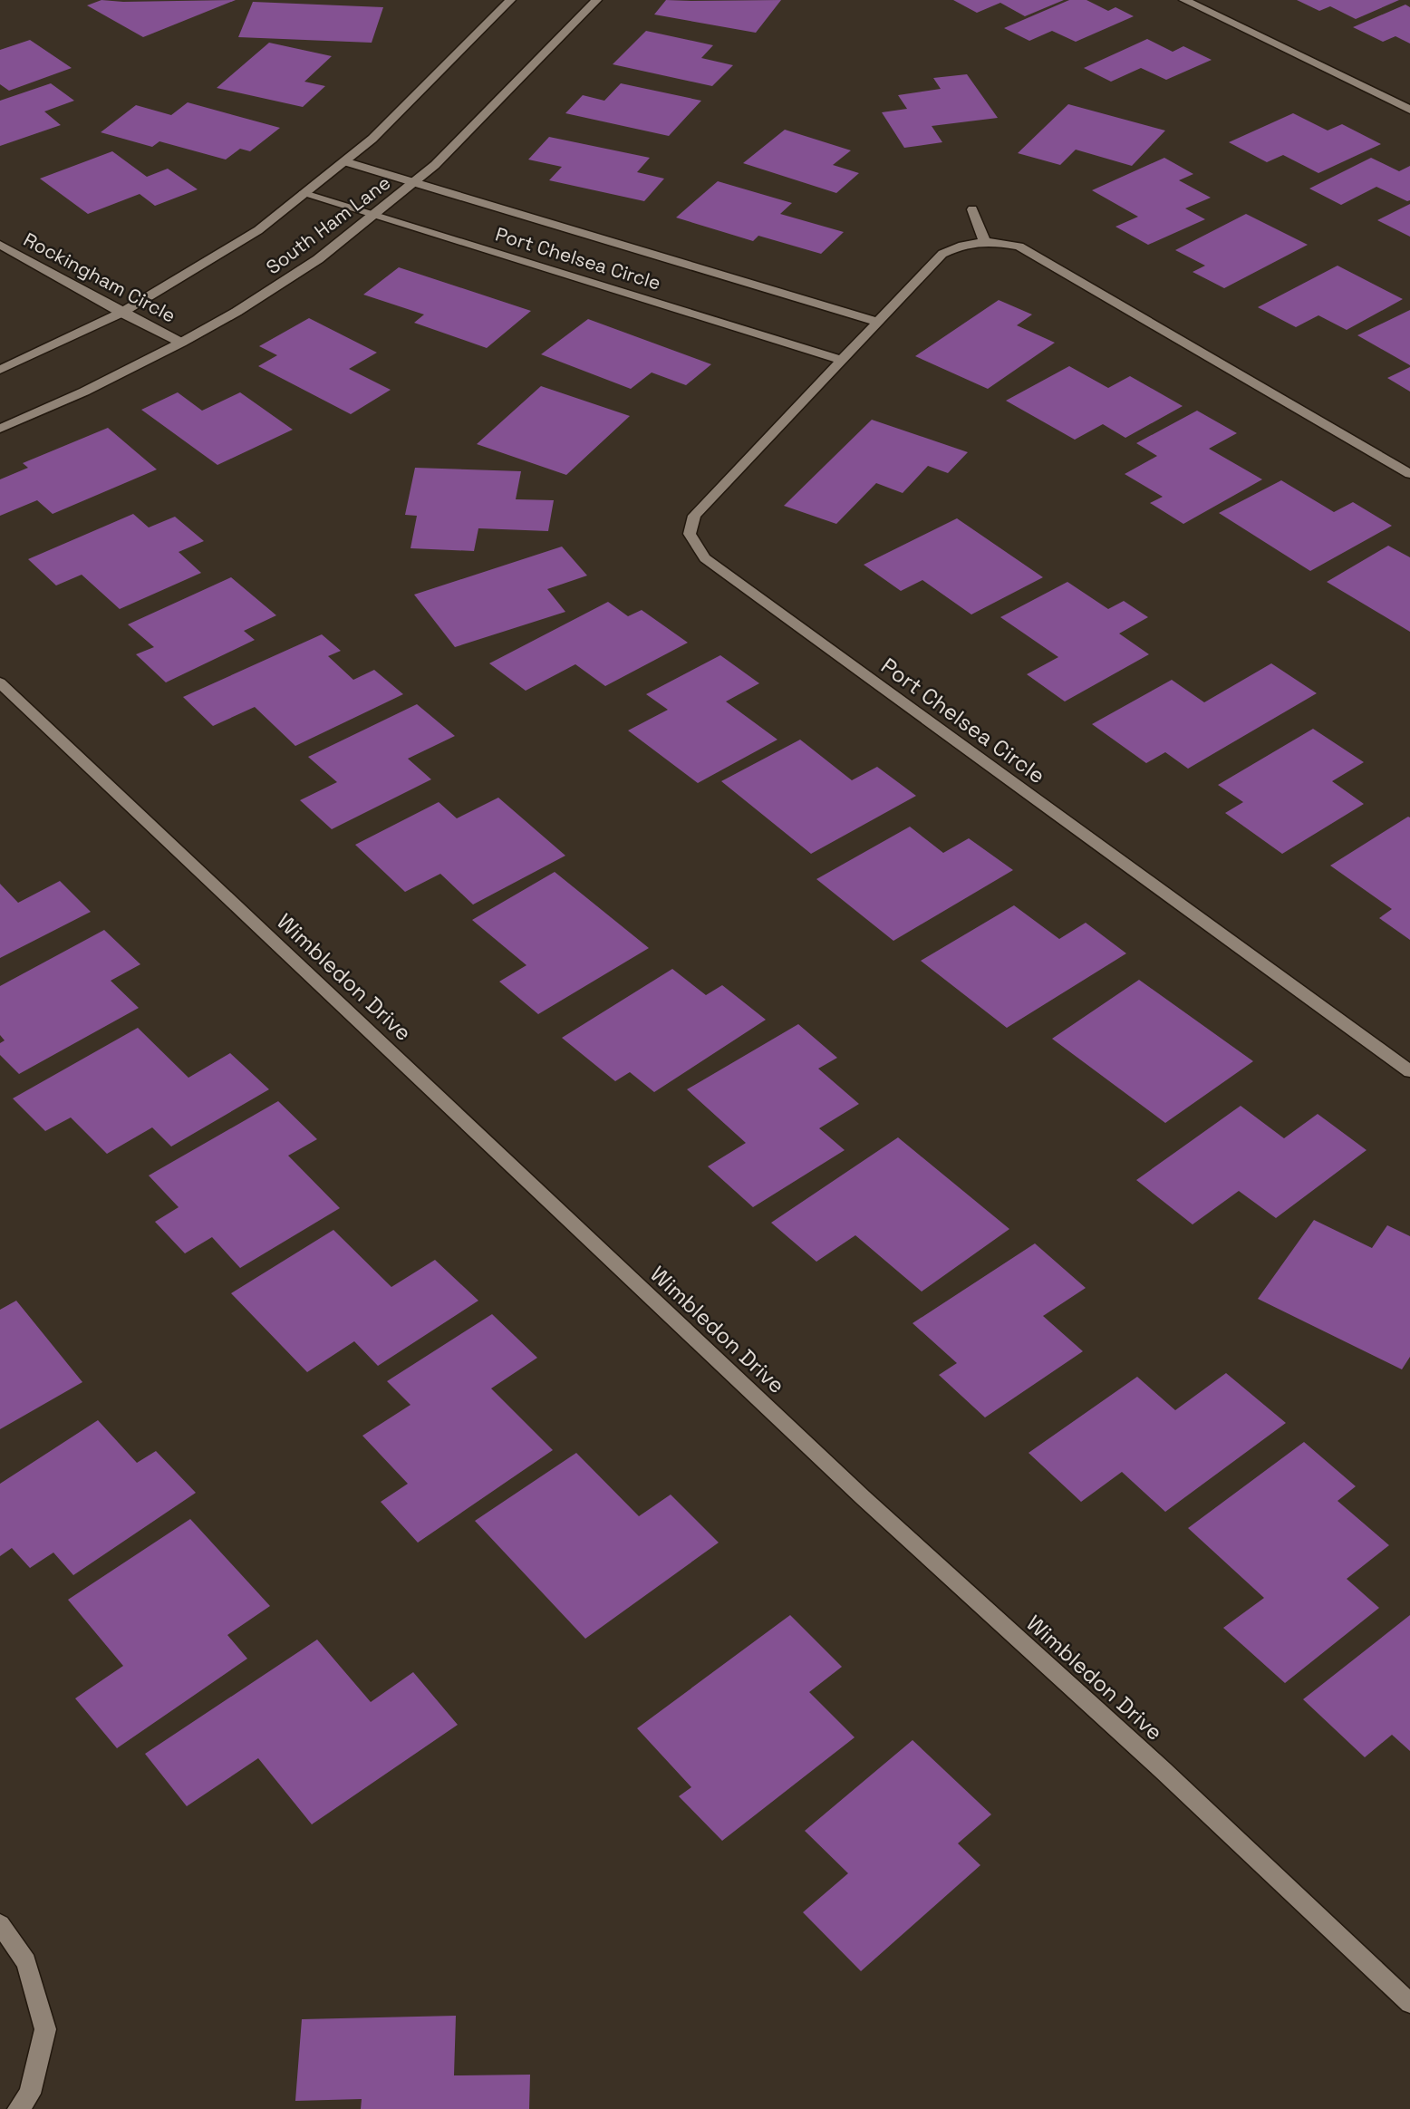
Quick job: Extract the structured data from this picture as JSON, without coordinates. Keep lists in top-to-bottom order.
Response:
{
  "streets": {
    "street": [
      "South Ham Lane",
      "Port Chelsea Circle",
      "Rockingham Circle",
      "Wimbledon Drive"
    ]
  },
  "crossings": [
    ["South Ham Lane", "Port Chelsea Circle"],
    ["South Ham Lane", "Rockingham Circle"]
  ]
}
